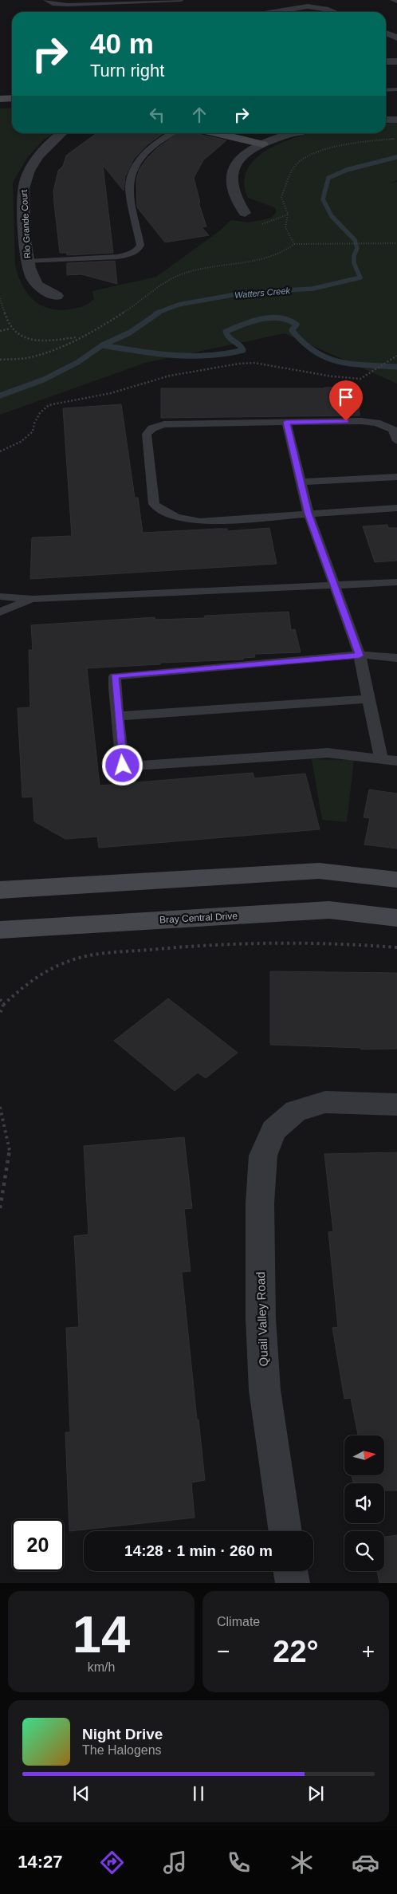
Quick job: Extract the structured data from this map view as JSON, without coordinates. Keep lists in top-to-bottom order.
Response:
{
  "streets": {
    "street": ["Rio Grande Court", "Bray Central Drive", "Quail Valley Road"]
  },
  "water": ["Watters Creek"],
  "north": "right",
  "page": {
    "turn": ["40 m", "Turn right"],
    "limit": "20",
    "trip": "14:28 · 1 min · 260 m",
    "tile": [
      ["14", "km/h"],
      "Climate"
    ],
    "heat": ["−", "22°", "+"],
    "song": ["Night Drive", "The Halogens"],
    "tabs": "14:27"
  }
}
